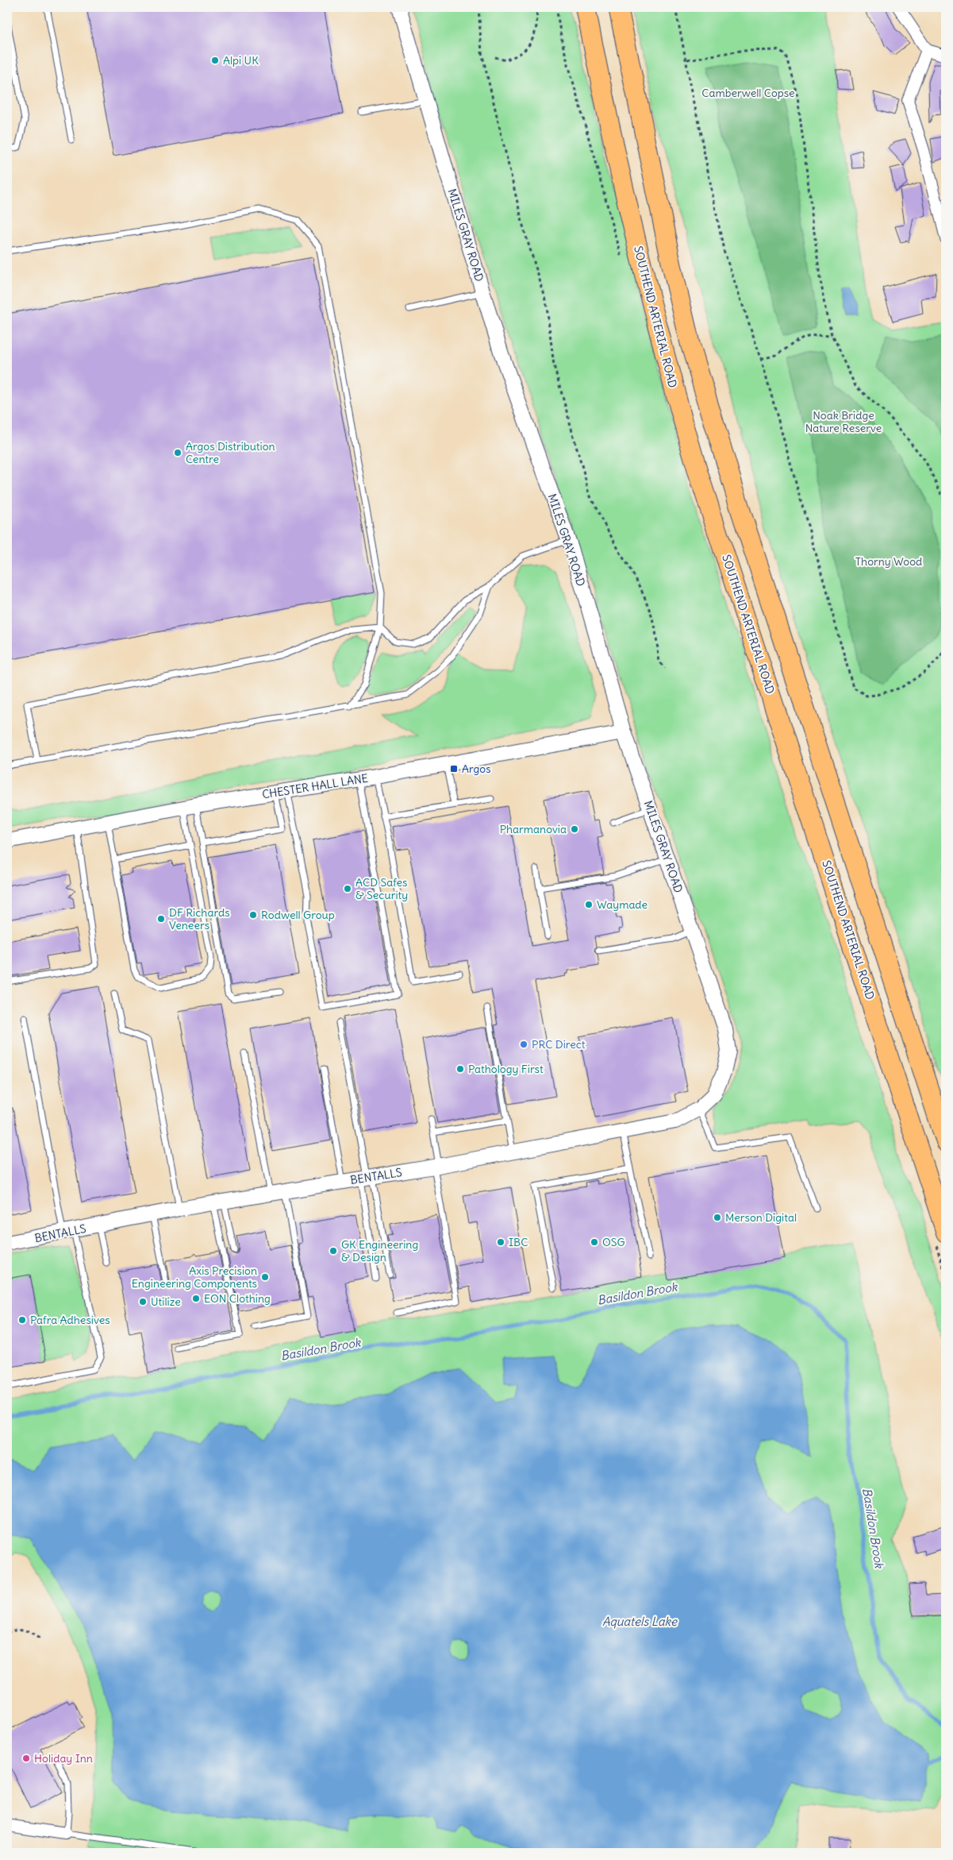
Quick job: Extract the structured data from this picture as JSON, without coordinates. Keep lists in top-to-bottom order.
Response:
{
  "streets": {
    "highway": ["SOUTHEND ARTERIAL ROAD"],
    "street": ["MILES GRAY ROAD", "CHESTER HALL LANE", "BENTALLS"]
  },
  "crossings": [
    ["MILES GRAY ROAD", "CHESTER HALL LANE"],
    ["MILES GRAY ROAD", "BENTALLS"]
  ],
  "water": ["Basildon Brook", "Aquatels Lake"],
  "parks": ["Camberwell Copse", "Noak Bridge Nature Reserve", "Thorny Wood"],
  "places": {
    "other": [
      "Alpi UK",
      "Argos Distribution Centre",
      "Pharmanovia",
      "ACD Safes & Security",
      "Waymade",
      "Rodwell Group",
      "DF Richards Veneers",
      "PRC Direct",
      "Pathology First",
      "Merson Digital",
      "IBC",
      "OSG",
      "GK Engineering & Design",
      "Axis Precision Engineering Components",
      "EON Clothing",
      "Utilize",
      "Pafra Adhesives",
      "Holiday Inn"
    ],
    "transit": ["Argos"]
  }
}
